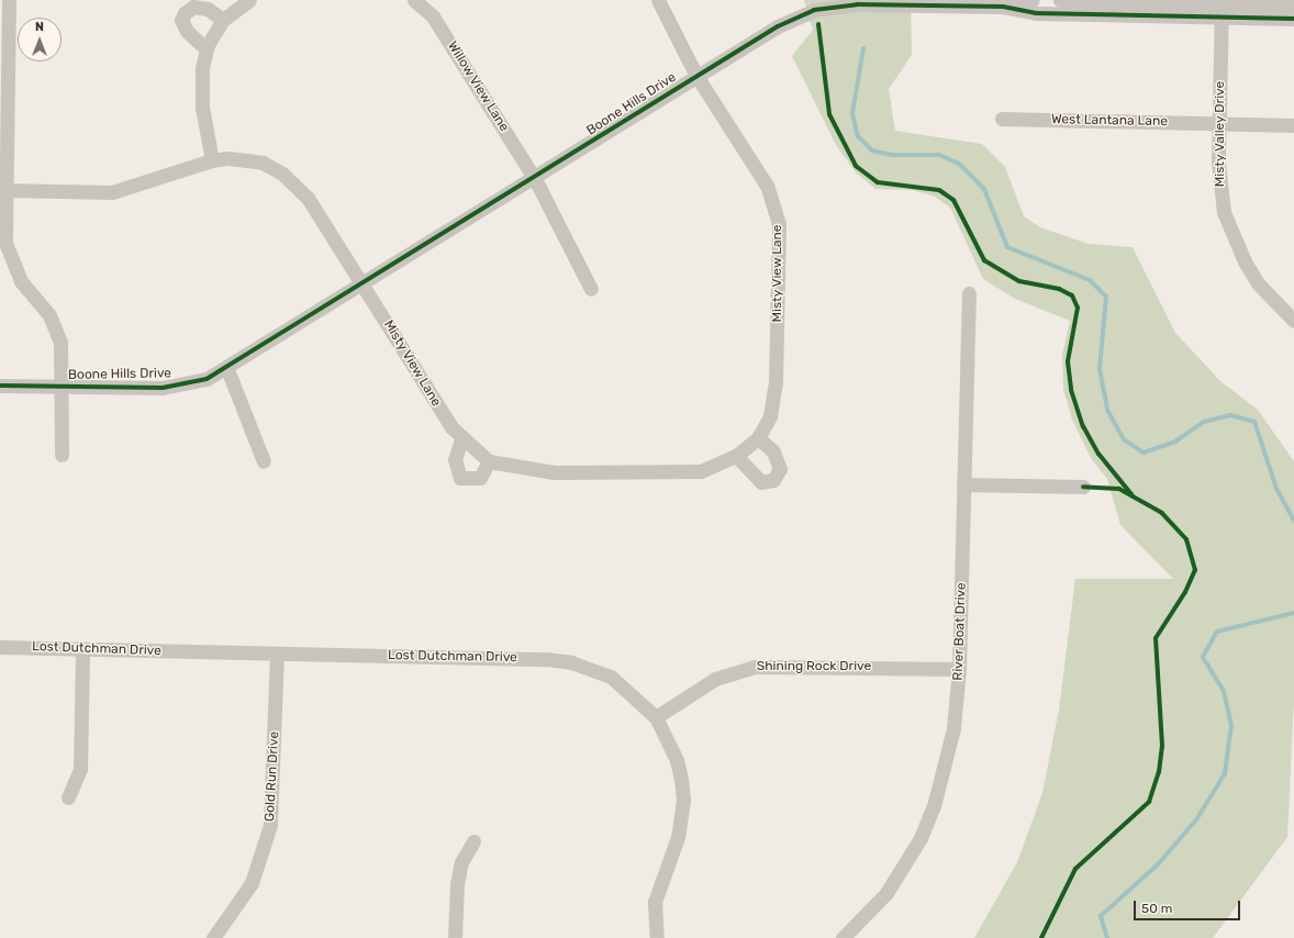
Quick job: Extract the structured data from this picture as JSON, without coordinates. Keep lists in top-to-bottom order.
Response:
{
  "streets": {
    "street": [
      "Willow View Lane",
      "Boone Hills Drive",
      "West Lantana Lane",
      "Misty Valley Drive",
      "Misty View Lane",
      "River Boat Drive",
      "Lost Dutchman Drive",
      "Shining Rock Drive",
      "Gold Run Drive"
    ]
  },
  "crossings": [
    ["Willow View Lane", "Boone Hills Drive"],
    ["Boone Hills Drive", "Misty Valley Drive"],
    ["Boone Hills Drive", "Misty View Lane"],
    ["West Lantana Lane", "Misty Valley Drive"],
    ["River Boat Drive", "Shining Rock Drive"],
    ["Lost Dutchman Drive", "Shining Rock Drive"],
    ["Lost Dutchman Drive", "Gold Run Drive"]
  ],
  "scale_bar": "50 m",
  "north": "top"
}
